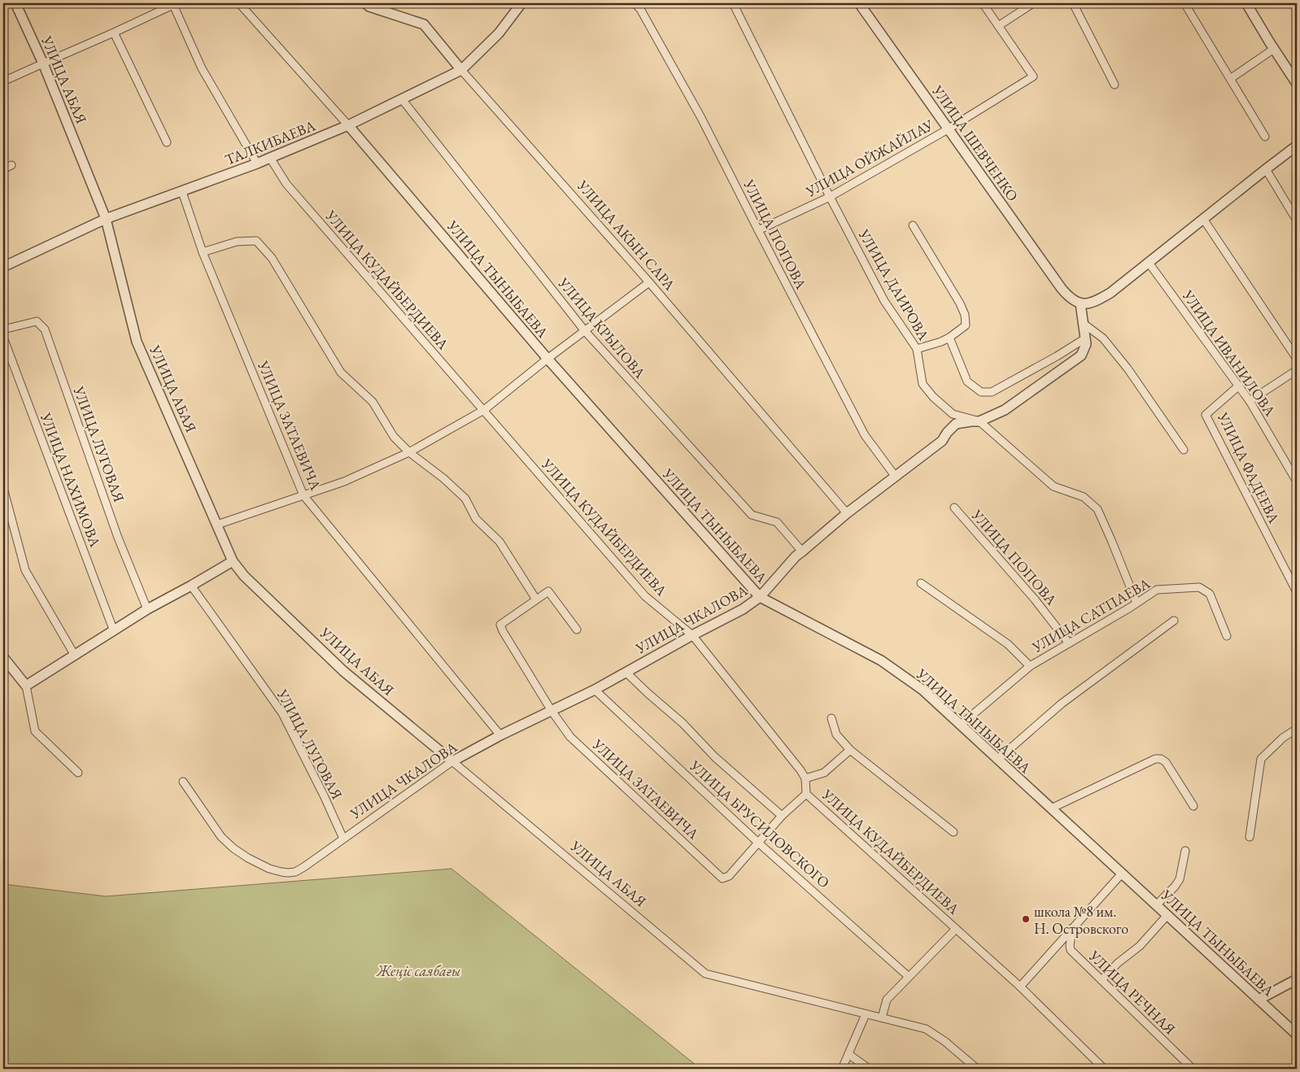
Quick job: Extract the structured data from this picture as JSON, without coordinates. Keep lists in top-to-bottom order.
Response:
{
  "streets": {
    "street": [
      "УЛИЦА АБАЯ",
      "ТАЛКИБАЕВА",
      "УЛИЦА ШЕВЧЕНКО",
      "УЛИЦА ОЙЖАЙЛАУ",
      "УЛИЦА ПОПОВА",
      "УЛИЦА АКЫН САРА",
      "УЛИЦА ТЫНЫБАЕВА",
      "УЛИЦА КУДАЙБЕРДИЕВА",
      "УЛИЦА ДАИРОВА",
      "УЛИЦА КРЫЛОВА",
      "УЛИЦА ИВАНИЛОВА",
      "УЛИЦА ЗАТАЕВИЧА",
      "УЛИЦА ЛУГОВАЯ",
      "УЛИЦА ФАДЕЕВА",
      "УЛИЦА НАХИМОВА",
      "УЛИЦА САТПАЕВА",
      "УЛИЦА ЧКАЛОВА",
      "УЛИЦА БРУСИЛОВСКОГО",
      "УЛИЦА РЕЧНАЯ"
    ]
  },
  "crossings": [
    ["УЛИЦА АБАЯ", "ТАЛКИБАЕВА"],
    ["УЛИЦА АБАЯ", "УЛИЦА ЧКАЛОВА"],
    ["ТАЛКИБАЕВА", "УЛИЦА АКЫН САРА"],
    ["ТАЛКИБАЕВА", "УЛИЦА ТЫНЫБАЕВА"],
    ["ТАЛКИБАЕВА", "УЛИЦА КУДАЙБЕРДИЕВА"],
    ["ТАЛКИБАЕВА", "УЛИЦА КРЫЛОВА"],
    ["ТАЛКИБАЕВА", "УЛИЦА ЗАТАЕВИЧА"],
    ["УЛИЦА ШЕВЧЕНКО", "УЛИЦА ОЙЖАЙЛАУ"],
    ["УЛИЦА ШЕВЧЕНКО", "УЛИЦА ЧКАЛОВА"],
    ["УЛИЦА ОЙЖАЙЛАУ", "УЛИЦА ПОПОВА"],
    ["УЛИЦА ОЙЖАЙЛАУ", "УЛИЦА ДАИРОВА"],
    ["УЛИЦА ПОПОВА", "УЛИЦА САТПАЕВА"],
    ["УЛИЦА ПОПОВА", "УЛИЦА ЧКАЛОВА"],
    ["УЛИЦА АКЫН САРА", "УЛИЦА ЧКАЛОВА"],
    ["УЛИЦА ТЫНЫБАЕВА", "УЛИЦА САТПАЕВА"],
    ["УЛИЦА ТЫНЫБАЕВА", "УЛИЦА ЧКАЛОВА"],
    ["УЛИЦА КУДАЙБЕРДИЕВА", "УЛИЦА ЧКАЛОВА"],
    ["УЛИЦА ДАИРОВА", "УЛИЦА САТПАЕВА"],
    ["УЛИЦА ДАИРОВА", "УЛИЦА ЧКАЛОВА"],
    ["УЛИЦА КРЫЛОВА", "УЛИЦА ЧКАЛОВА"],
    ["УЛИЦА ИВАНИЛОВА", "УЛИЦА ФАДЕЕВА"],
    ["УЛИЦА ЗАТАЕВИЧА", "УЛИЦА ЧКАЛОВА"],
    ["УЛИЦА ЗАТАЕВИЧА", "УЛИЦА БРУСИЛОВСКОГО"],
    ["УЛИЦА ЛУГОВАЯ", "УЛИЦА ЧКАЛОВА"],
    ["УЛИЦА ЧКАЛОВА", "УЛИЦА БРУСИЛОВСКОГО"]
  ],
  "parks": ["Жеңіс саябағы"],
  "places": ["школа №8 им. Н. Островского"]
}
